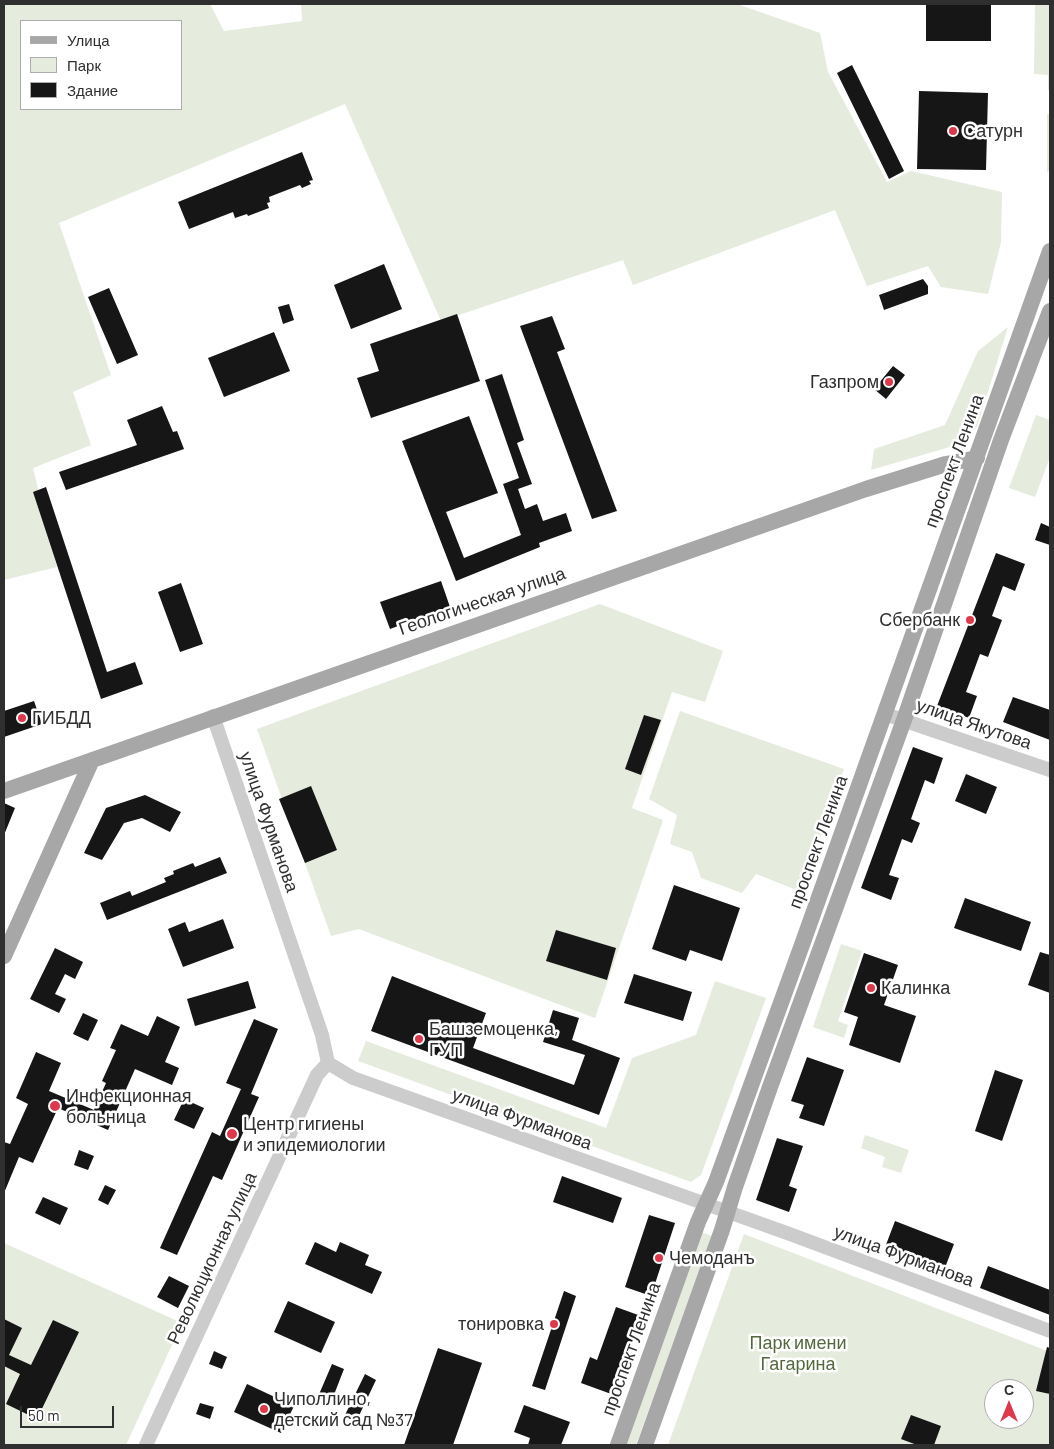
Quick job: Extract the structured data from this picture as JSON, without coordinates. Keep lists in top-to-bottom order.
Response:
{
  "streets": {
    "main road": ["проспект Ленина", "Геологическая улица"],
    "street": ["улица Якутова", "улица Фурманова", "Революционная улица"]
  },
  "crossings": [
    ["проспект Ленина", "Геологическая улица"],
    ["проспект Ленина", "улица Якутова"],
    ["проспект Ленина", "улица Фурманова"],
    ["Геологическая улица", "улица Фурманова"],
    ["улица Фурманова", "Революционная улица"]
  ],
  "parks": ["Парк имени Гагарина"],
  "places": [
    "Сатурн",
    "Газпром",
    "Сбербанк",
    "ГИБДД",
    "Калинка",
    "Башземоценка, ГУП",
    "Инфекционная больница",
    "Центр гигиены и эпидемиологии",
    "Чемоданъ",
    "тонировка",
    "Чиполлино, детский сад №37"
  ],
  "legend": ["Улица", "Парк", "Здание"],
  "scale_bar": "50 m",
  "north": "top"
}
